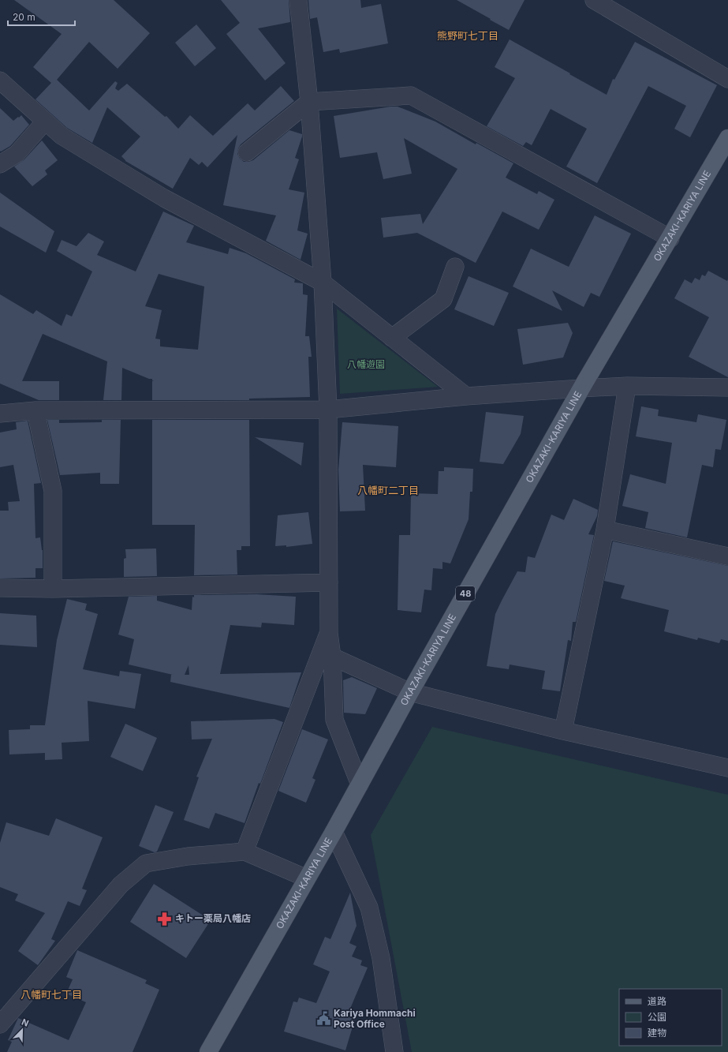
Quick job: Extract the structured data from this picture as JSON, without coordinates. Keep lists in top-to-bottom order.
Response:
{
  "streets": {
    "main road": ["OKAZAKI-KARIYA LINE", "48"]
  },
  "districts": ["熊野町七丁目", "八幡町二丁目", "八幡町七丁目"],
  "parks": ["八幡遊園"],
  "places": {
    "pharmacy": ["キトー薬局八幡店"],
    "public building": ["Kariya Hommachi Post Office"]
  },
  "legend": ["道路", "公園", "建物"],
  "scale_bar": "20 m",
  "north": "top right"
}
